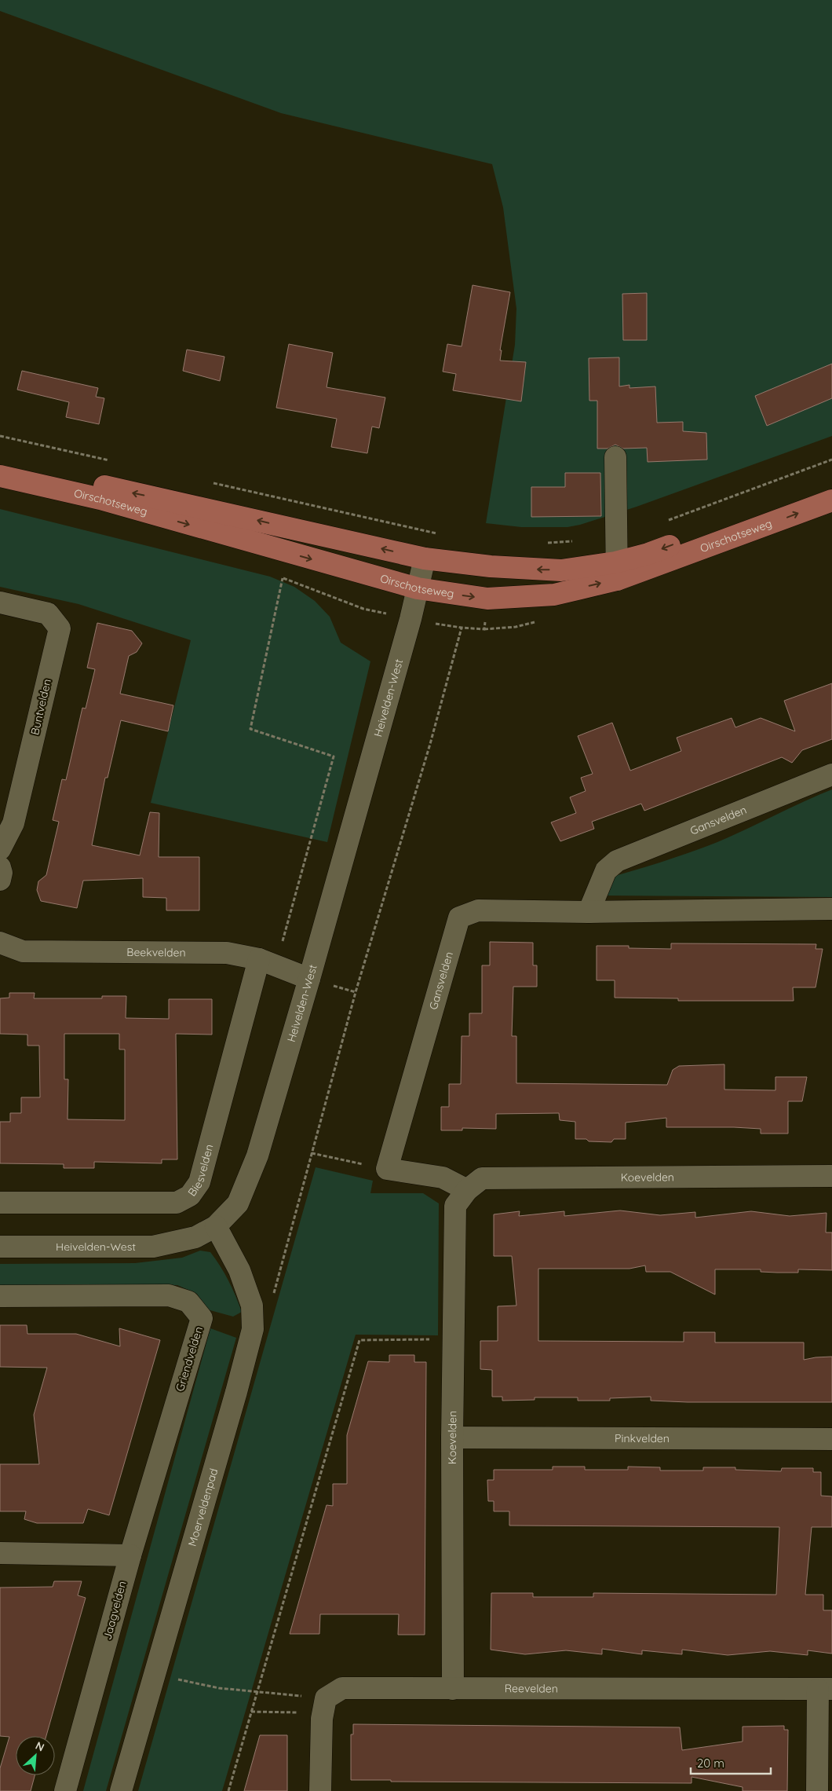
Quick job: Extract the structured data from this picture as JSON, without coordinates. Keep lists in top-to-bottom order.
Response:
{
  "streets": {
    "main road": ["Oirschotseweg"],
    "street": [
      "Heivelden-West",
      "Buntvelden",
      "Gansvelden",
      "Beekvelden",
      "Biesvelden",
      "Koevelden",
      "Griendvelden",
      "Pinkvelden",
      "Moerveldenpad",
      "Jaagvelden",
      "Reevelden"
    ]
  },
  "crossings": [
    ["Oirschotseweg", "Heivelden-West"],
    ["Heivelden-West", "Beekvelden"],
    ["Heivelden-West", "Moerveldenpad"],
    ["Beekvelden", "Biesvelden"],
    ["Koevelden", "Pinkvelden"],
    ["Koevelden", "Reevelden"],
    ["Griendvelden", "Jaagvelden"]
  ],
  "scale_bar": "20 m",
  "north": "top right"
}
